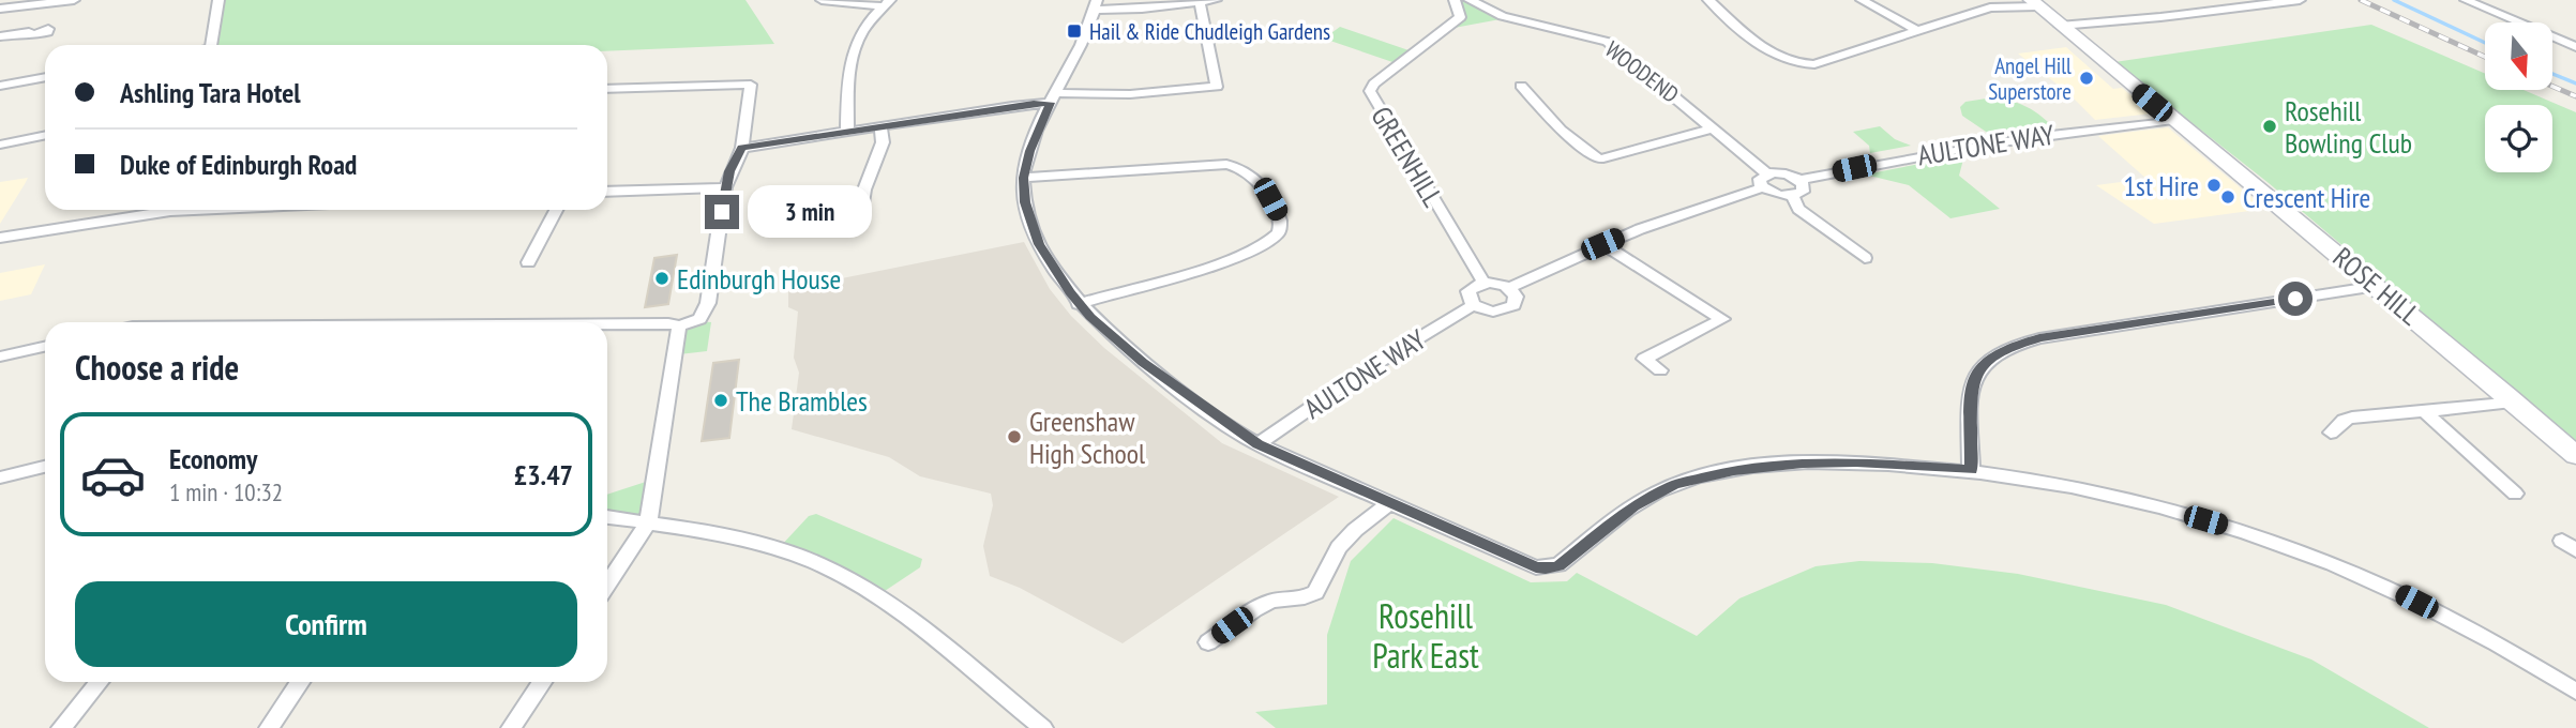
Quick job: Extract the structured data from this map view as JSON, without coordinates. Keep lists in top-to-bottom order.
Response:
{
  "streets": {
    "main road": ["ROSE HILL"],
    "street": ["WOODEND", "AULTONE WAY", "GREENHILL"]
  },
  "crossings": [
    ["WOODEND", "AULTONE WAY"],
    ["WOODEND", "GREENHILL"],
    ["AULTONE WAY", "GREENHILL"],
    ["AULTONE WAY", "ROSE HILL"]
  ],
  "parks": ["Rosehill Park East"],
  "places": {
    "transit": ["Hail & Ride Chudleigh Gardens"],
    "other": [
      "Angel Hill Superstore",
      "Rosehill Bowling Club",
      "1st Hire",
      "Crescent Hire",
      "Edinburgh House",
      "The Brambles",
      "Greenshaw High School"
    ]
  },
  "north": "bottom",
  "page": {
    "banner": ["Ashling Tara Hotel", "Duke of Edinburgh Road"],
    "bubble": "3 min",
    "heading": "Choose a ride",
    "list": [
      {
        "name": "Economy",
        "note": "1 min · 10:32",
        "value": "£3.47"
      }
    ],
    "buttons": "Confirm"
  }
}
